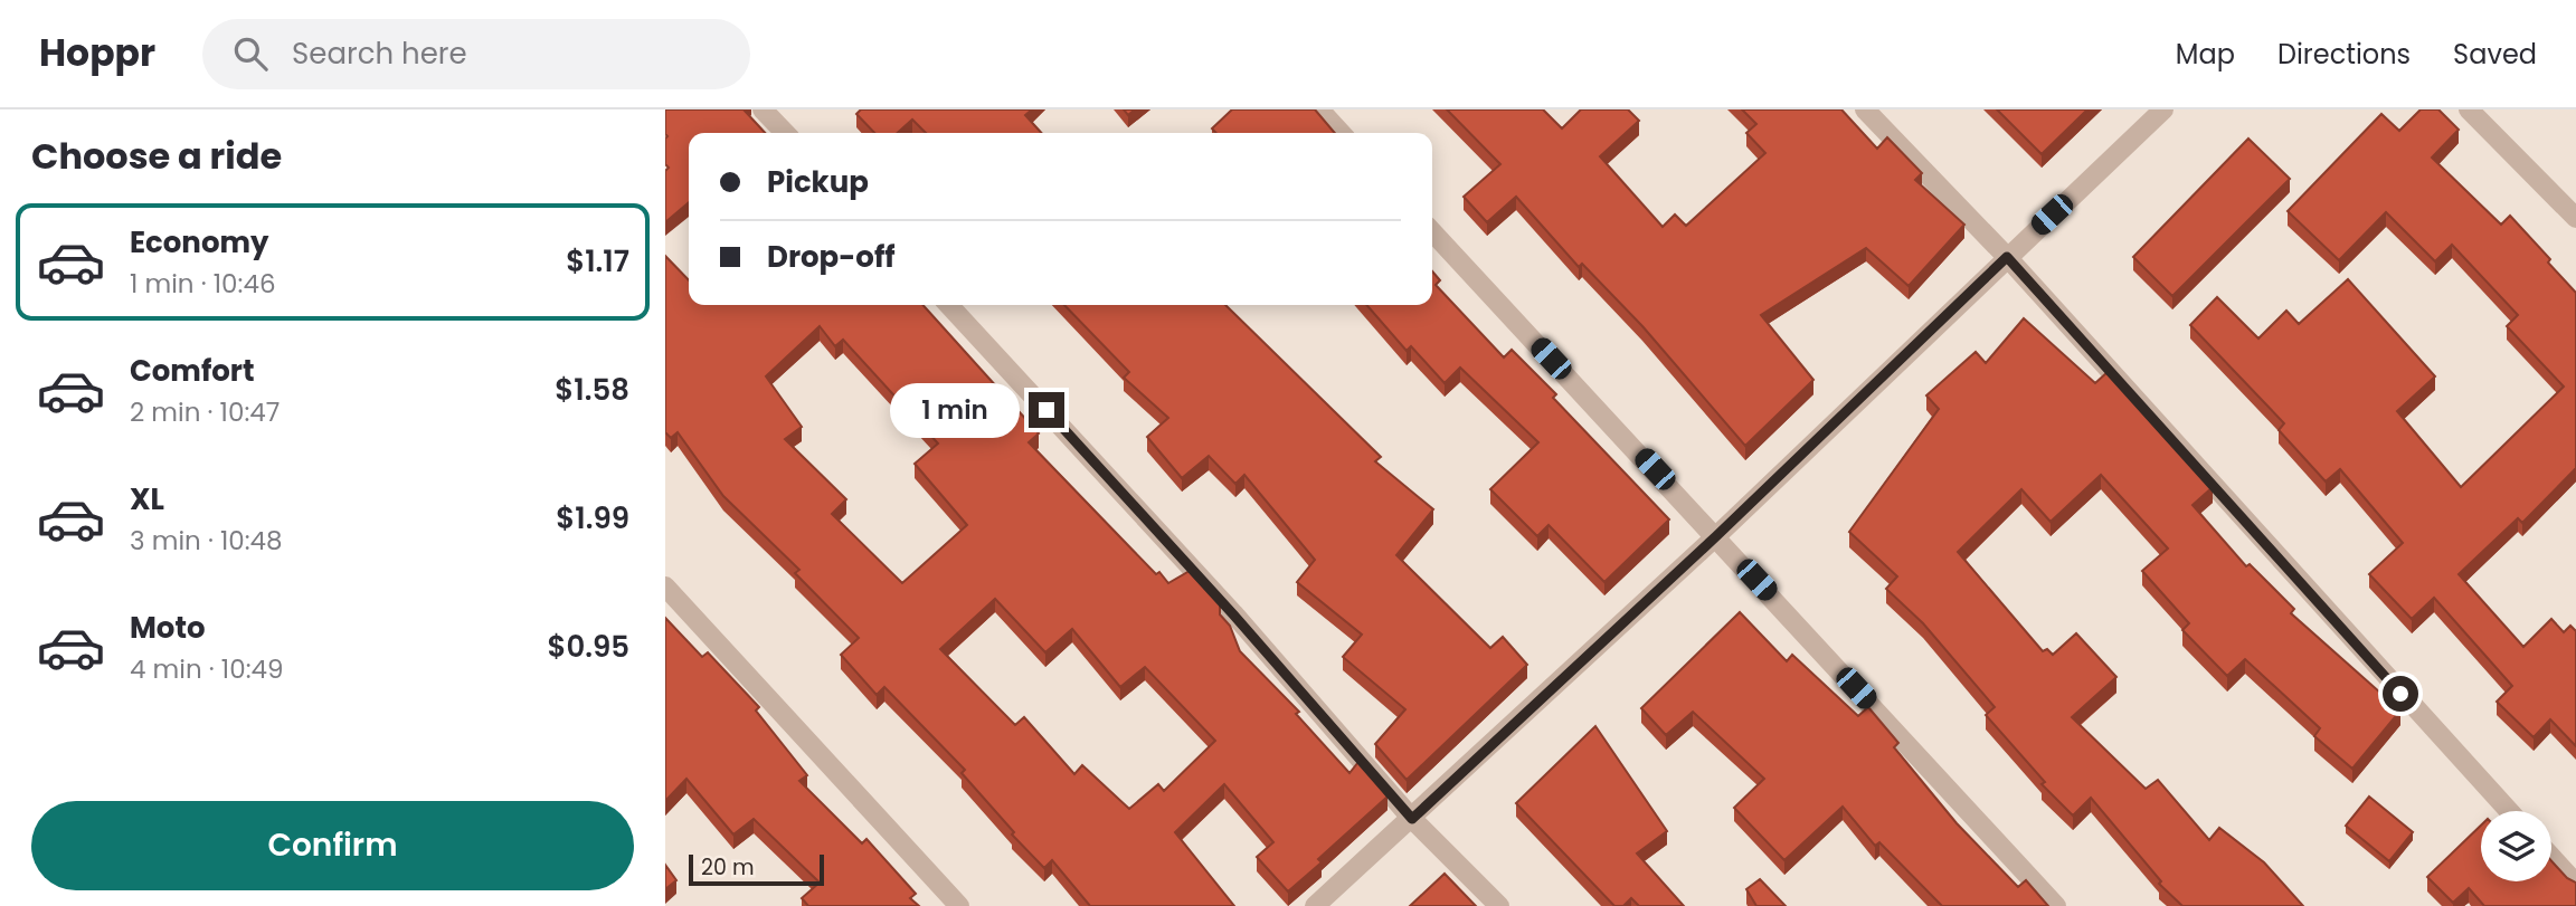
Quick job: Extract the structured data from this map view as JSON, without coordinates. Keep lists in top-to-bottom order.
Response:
{
  "scale_bar": "20 m",
  "page": {
    "header": "Hoppr",
    "search": "Search here",
    "nav": ["Map", "Directions", "Saved"],
    "heading": "Choose a ride",
    "banner": ["Pickup", "Drop-off"],
    "list": [
      {
        "name": "Economy",
        "note": "1 min · 10:46",
        "value": "$1.17"
      },
      {
        "name": "Comfort",
        "note": "2 min · 10:47",
        "value": "$1.58"
      },
      {
        "name": "XL",
        "note": "3 min · 10:48",
        "value": "$1.99"
      },
      {
        "name": "Moto",
        "note": "4 min · 10:49",
        "value": "$0.95"
      }
    ],
    "bubble": "1 min",
    "buttons": "Confirm",
    "scale": "20 m"
  }
}
